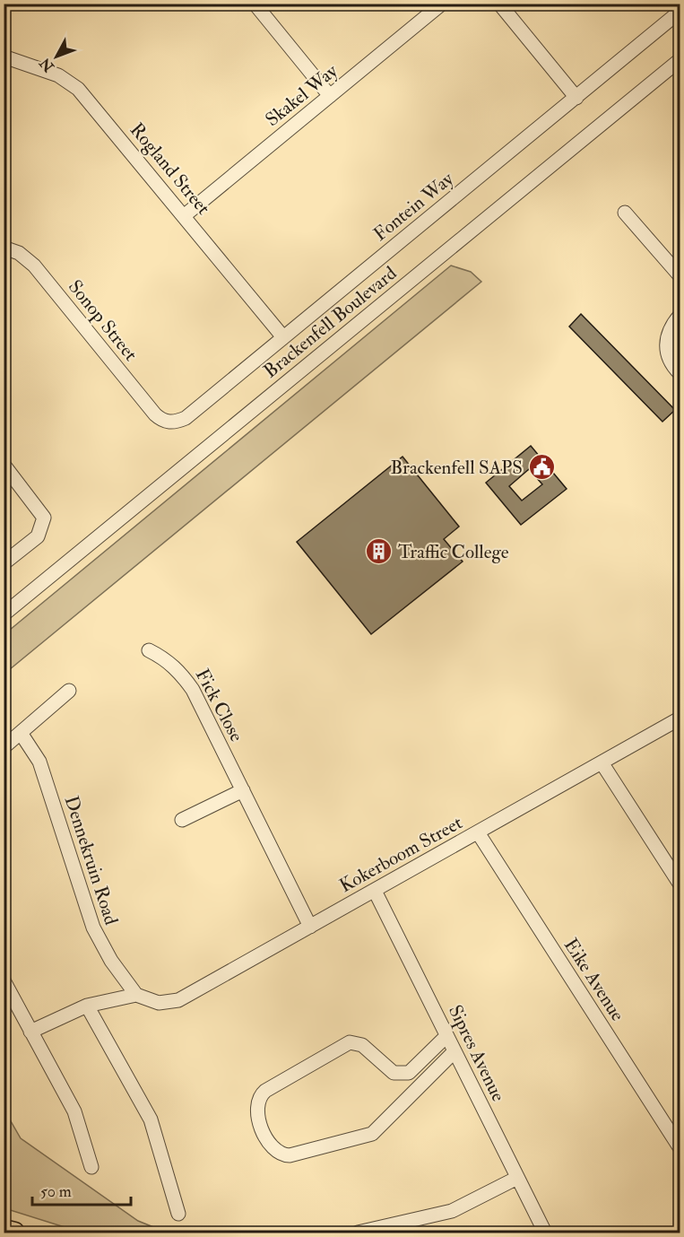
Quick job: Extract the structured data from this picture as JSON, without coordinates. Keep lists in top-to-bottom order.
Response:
{
  "streets": {
    "street": [
      "Skakel Way",
      "Rogland Street",
      "Fontein Way",
      "Sonop Street",
      "Brackenfell Boulevard",
      "Fick Close",
      "Kokerboom Street",
      "Dennekruin Road",
      "Eike Avenue",
      "Sipres Avenue"
    ]
  },
  "crossings": [
    ["Skakel Way", "Rogland Street"],
    ["Rogland Street", "Fontein Way"],
    ["Fontein Way", "Sonop Street"],
    ["Fick Close", "Kokerboom Street"],
    ["Kokerboom Street", "Dennekruin Road"],
    ["Kokerboom Street", "Eike Avenue"],
    ["Kokerboom Street", "Sipres Avenue"]
  ],
  "places": {
    "public building": ["Brackenfell SAPS"],
    "building": ["Traffic College"]
  },
  "scale_bar": "50 m",
  "north": "bottom left"
}
